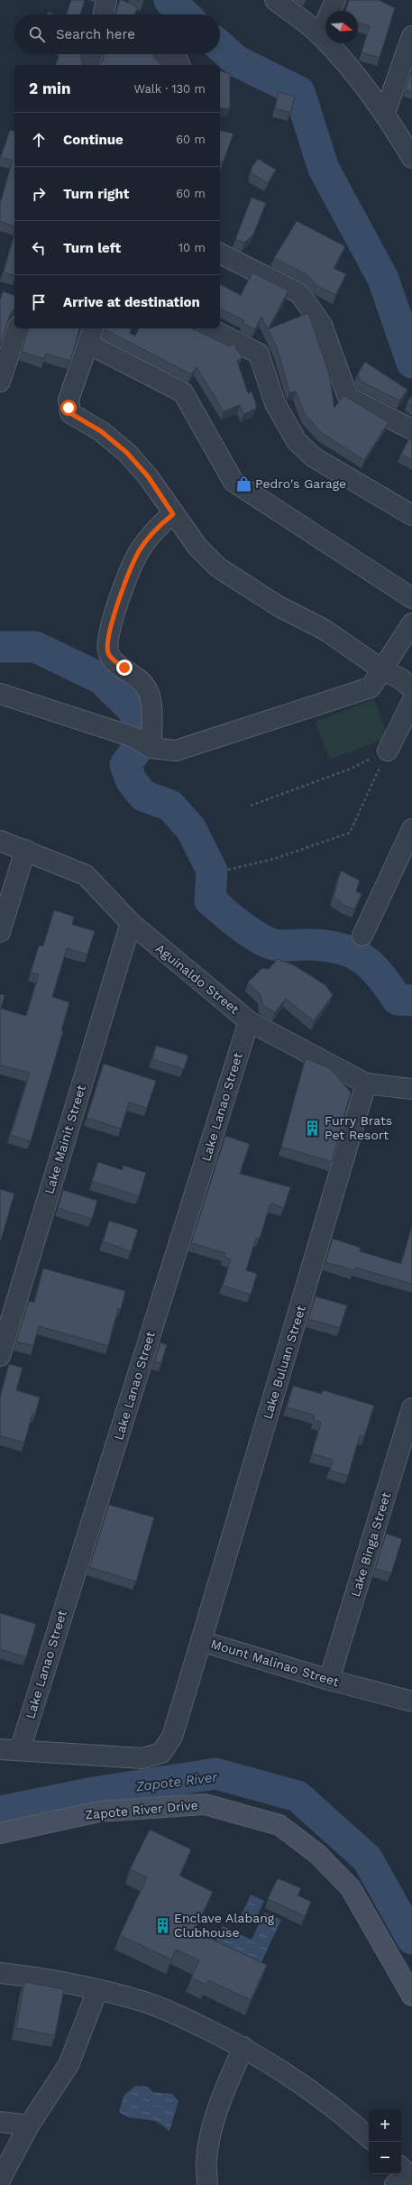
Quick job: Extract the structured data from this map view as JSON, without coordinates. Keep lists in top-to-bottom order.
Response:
{
  "streets": {
    "street": [
      "Aguinaldo Street",
      "Lake Lanao Street",
      "Lake Mainit Street",
      "Lake Buluan Street",
      "Lake Binga Street",
      "Mount Malinao Street",
      "Zapote River Drive"
    ]
  },
  "crossings": [
    ["Aguinaldo Street", "Lake Lanao Street"],
    ["Aguinaldo Street", "Lake Mainit Street"],
    ["Aguinaldo Street", "Lake Buluan Street"],
    ["Lake Lanao Street", "Mount Malinao Street"],
    ["Lake Buluan Street", "Mount Malinao Street"],
    ["Lake Binga Street", "Mount Malinao Street"]
  ],
  "water": ["Zapote River"],
  "places": {
    "shop": ["Pedro's Garage"],
    "building": ["Furry Brats Pet Resort", "Enclave Alabang Clubhouse"]
  },
  "north": "right",
  "page": {
    "search": "Search here",
    "heading": ["2 min", "Walk · 130 m"],
    "list": [
      ["Continue", "60 m"],
      ["Turn right", "60 m"],
      ["Turn left", "10 m"],
      "Arrive at destination"
    ],
    "map_buttons": ["+", "−"]
  }
}
